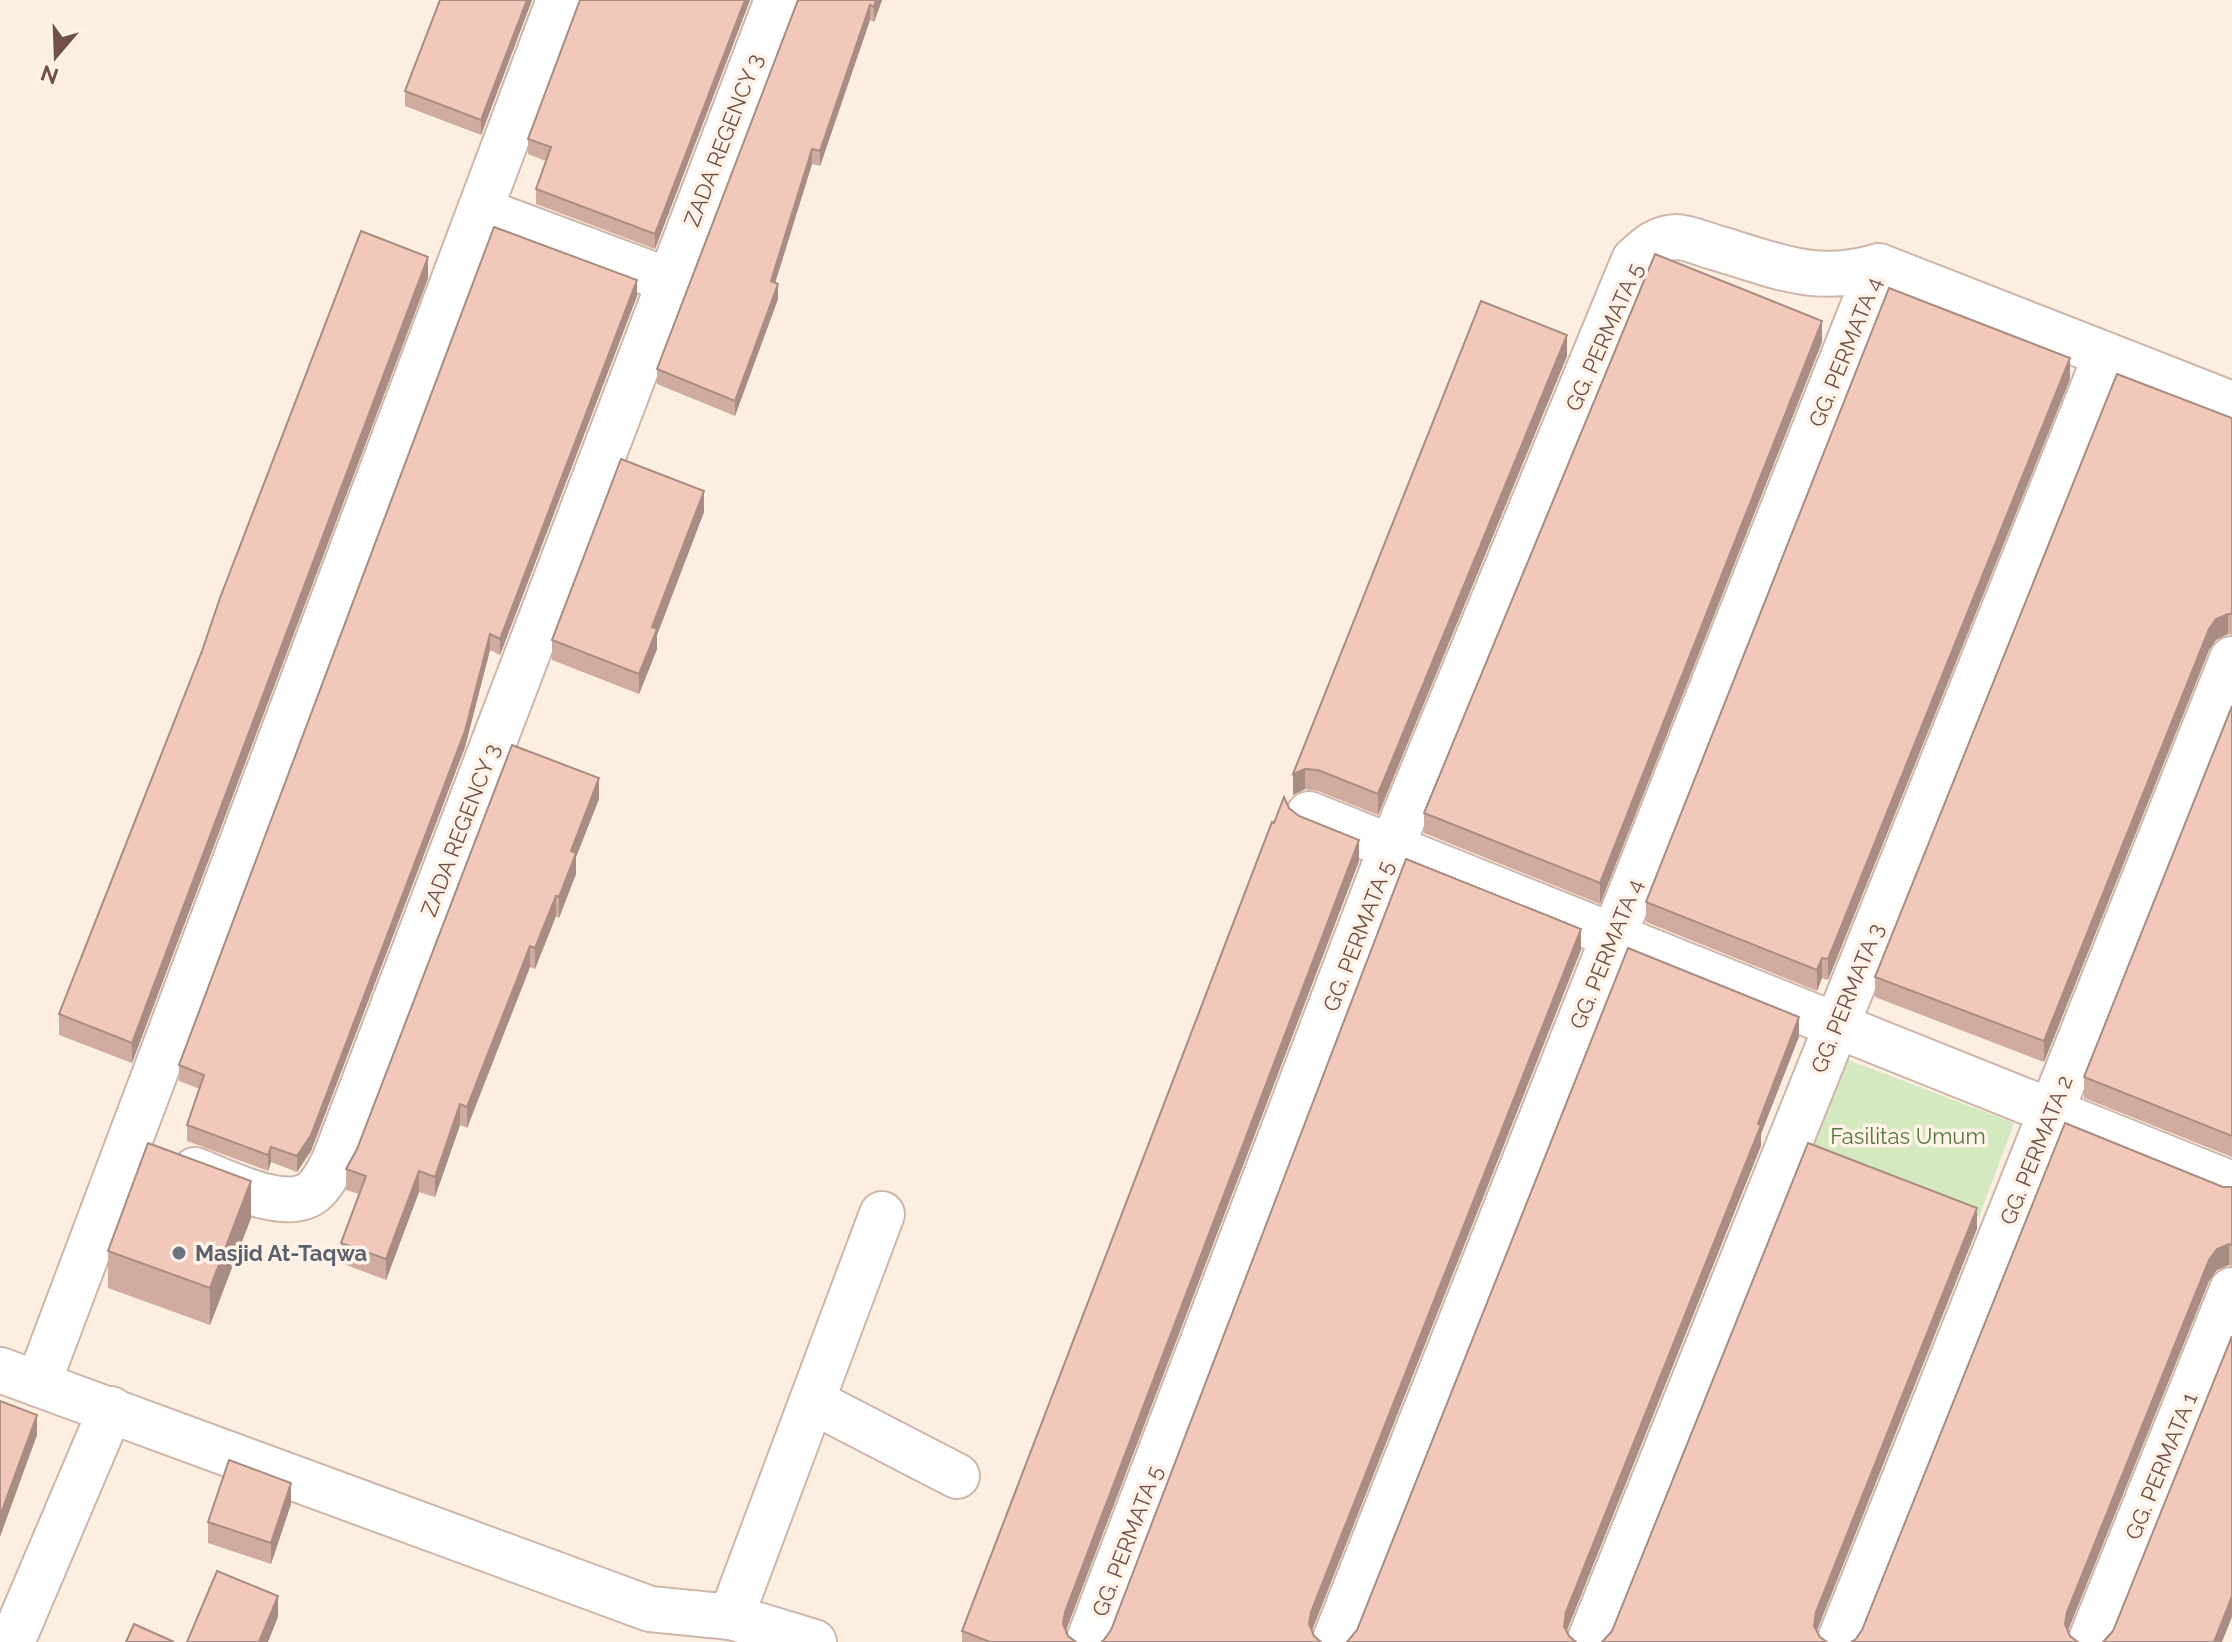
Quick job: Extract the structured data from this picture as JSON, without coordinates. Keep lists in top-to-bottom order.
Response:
{
  "streets": {
    "street": [
      "ZADA REGENCY 3",
      "GG. PERMATA 5",
      "GG. PERMATA 4",
      "GG. PERMATA 3",
      "GG. PERMATA 2",
      "GG. PERMATA 1"
    ]
  },
  "crossings": [
    ["GG. PERMATA 5", "GG. PERMATA 4"]
  ],
  "parks": ["Fasilitas Umum"],
  "places": ["Masjid At-Taqwa"],
  "north": "bottom"
}
